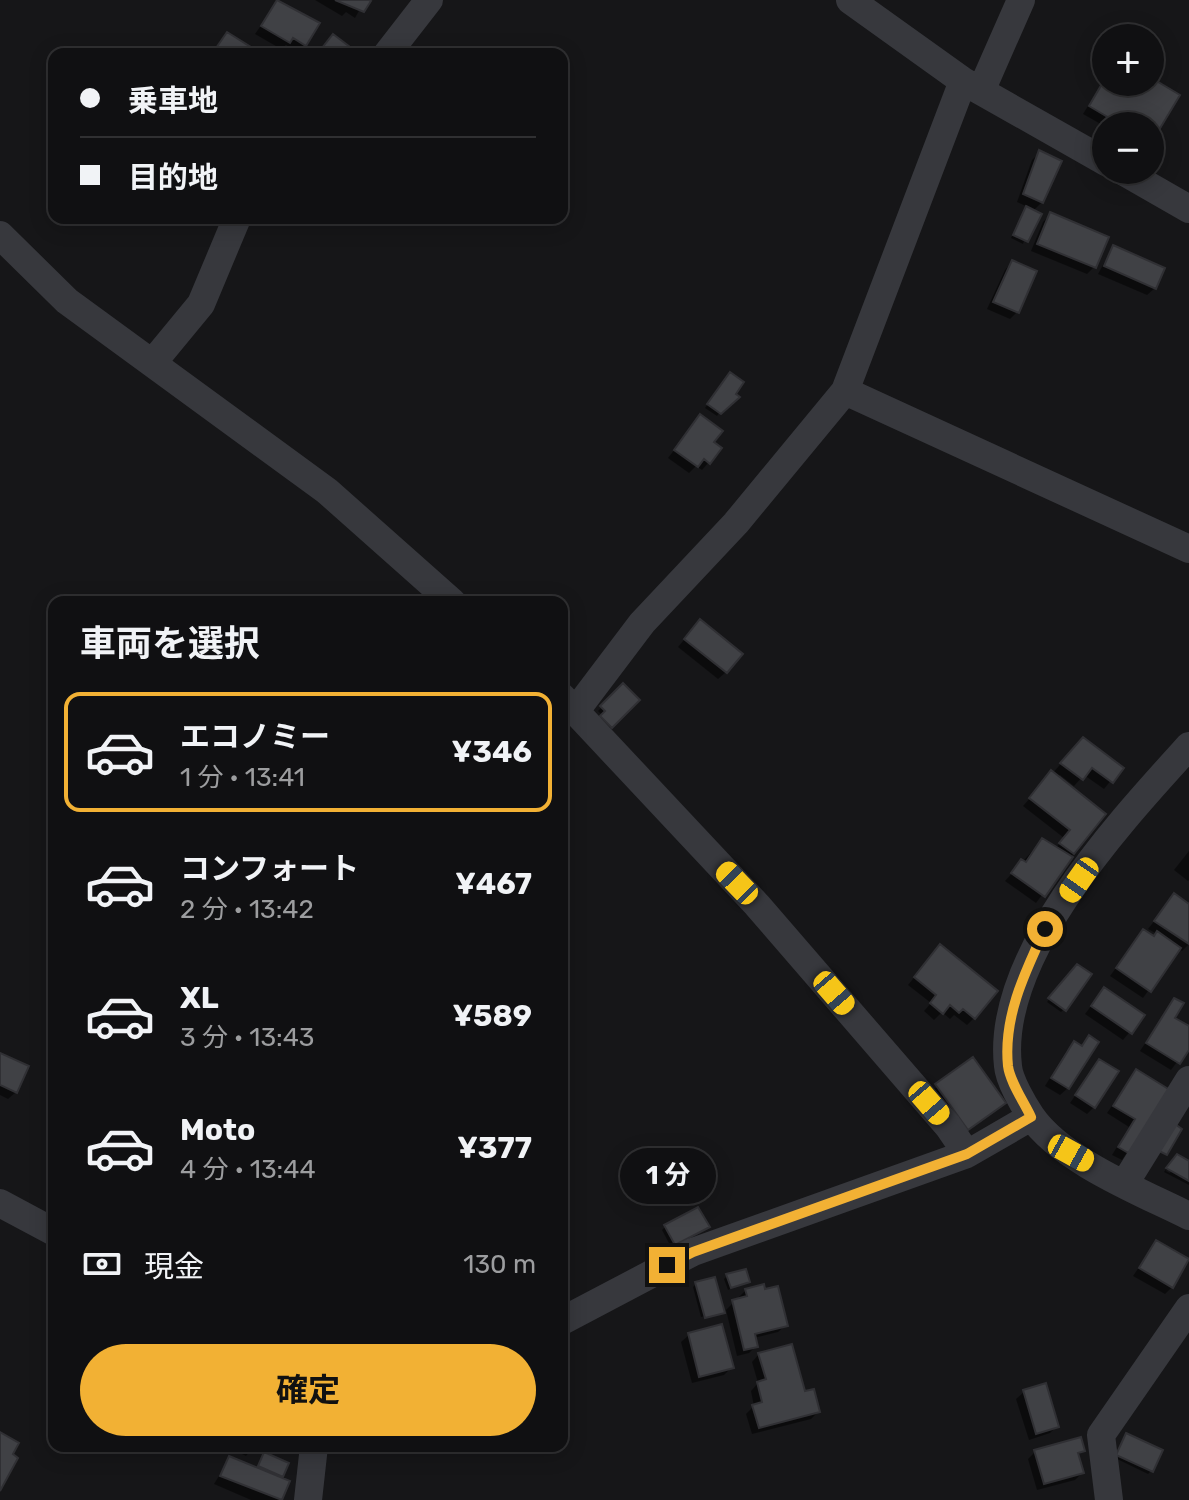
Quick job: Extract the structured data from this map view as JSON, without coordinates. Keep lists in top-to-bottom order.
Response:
{
  "page": {
    "map_buttons": ["+", "−"],
    "banner": ["乗車地", "目的地"],
    "heading": "車両を選択",
    "list": [
      {
        "name": "エコノミー",
        "note": "1 分 · 13:41",
        "value": "¥346"
      },
      {
        "name": "コンフォート",
        "note": "2 分 · 13:42",
        "value": "¥467"
      },
      {
        "name": "XL",
        "note": "3 分 · 13:43",
        "value": "¥589"
      },
      {
        "name": "Moto",
        "note": "4 分 · 13:44",
        "value": "¥377"
      }
    ],
    "bubble": "1 分",
    "pay": ["現金", "130 m"],
    "buttons": "確定"
  }
}
